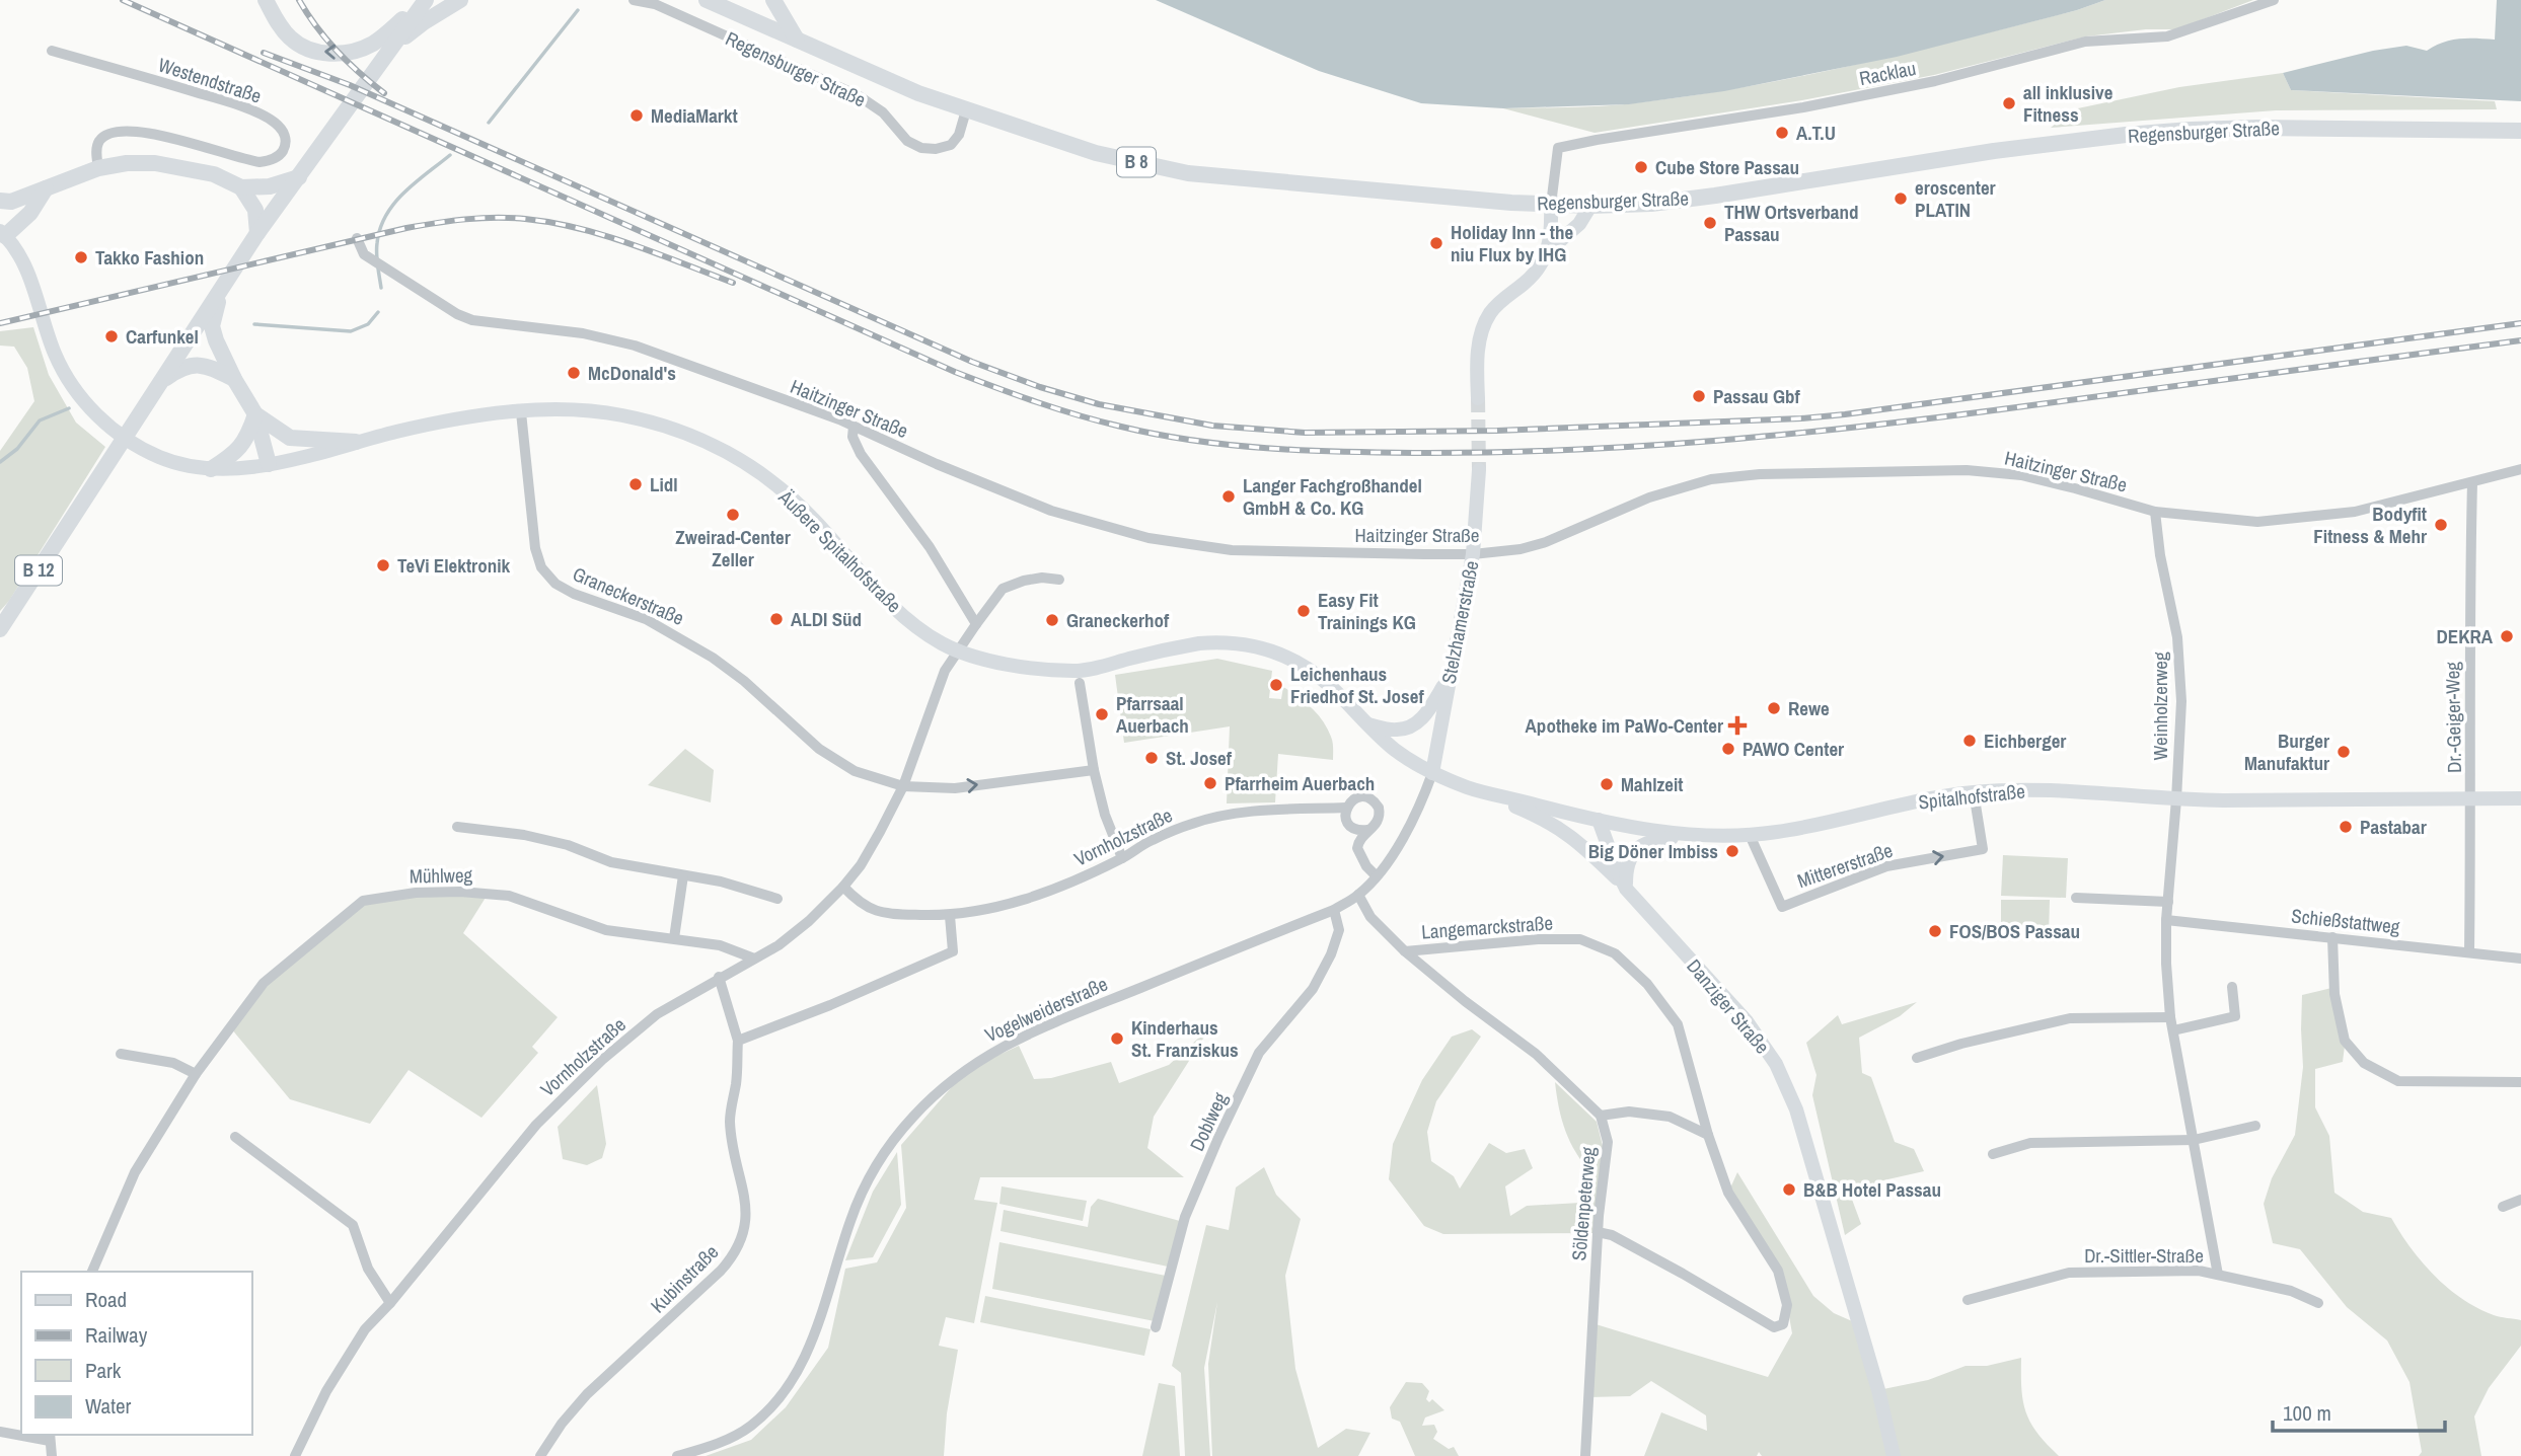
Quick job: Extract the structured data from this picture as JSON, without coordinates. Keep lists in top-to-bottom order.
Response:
{
  "streets": {
    "main road": ["Regensburger Straße", "B 8", "B 12"],
    "street": [
      "Racklau",
      "Westendstraße",
      "Haitzinger Straße",
      "Äußere Spitalhofstraße",
      "Graneckerstraße",
      "Stelzhamerstraße",
      "Weinholzerweg",
      "Dr.-Geiger-Weg",
      "Spitalhofstraße",
      "Vornholzstraße",
      "Mittererstraße",
      "Mühlweg",
      "Schießstattweg",
      "Langemarckstraße",
      "Danziger Straße",
      "Vogelweiderstraße",
      "Doblweg",
      "Söldenpeterweg",
      "Dr.-Sittler-Straße",
      "Kubinstraße"
    ]
  },
  "crossings": [
    ["Regensburger Straße", "Racklau"],
    ["Haitzinger Straße", "Stelzhamerstraße"],
    ["Haitzinger Straße", "Weinholzerweg"],
    ["Haitzinger Straße", "Dr.-Geiger-Weg"],
    ["Äußere Spitalhofstraße", "Graneckerstraße"],
    ["Äußere Spitalhofstraße", "Stelzhamerstraße"],
    ["Äußere Spitalhofstraße", "Spitalhofstraße"],
    ["Äußere Spitalhofstraße", "Vornholzstraße"],
    ["Äußere Spitalhofstraße", "Vogelweiderstraße"],
    ["Graneckerstraße", "Vornholzstraße"],
    ["Stelzhamerstraße", "Spitalhofstraße"],
    ["Stelzhamerstraße", "Vogelweiderstraße"],
    ["Weinholzerweg", "Spitalhofstraße"],
    ["Weinholzerweg", "Schießstattweg"],
    ["Weinholzerweg", "Dr.-Sittler-Straße"],
    ["Dr.-Geiger-Weg", "Spitalhofstraße"],
    ["Dr.-Geiger-Weg", "Schießstattweg"],
    ["Spitalhofstraße", "Mittererstraße"],
    ["Spitalhofstraße", "Danziger Straße"],
    ["Spitalhofstraße", "Vogelweiderstraße"],
    ["Vornholzstraße", "Mühlweg"],
    ["Vornholzstraße", "Vogelweiderstraße"],
    ["Vornholzstraße", "Kubinstraße"],
    ["Langemarckstraße", "Söldenpeterweg"],
    ["Vogelweiderstraße", "Doblweg"]
  ],
  "places": {
    "other": [
      "all inklusive Fitness",
      "MediaMarkt",
      "A.T.U",
      "Cube Store Passau",
      "eroscenter PLATIN",
      "THW Ortsverband Passau",
      "Holiday Inn - the niu Flux by IHG",
      "Takko Fashion",
      "Carfunkel",
      "McDonald's",
      "Passau Gbf",
      "Lidl",
      "Langer Fachgroßhandel GmbH & Co. KG",
      "Zweirad-Center Zeller",
      "Bodyfit Fitness & Mehr",
      "TeVi Elektronik",
      "Easy Fit Trainings KG",
      "ALDI Süd",
      "Graneckerhof",
      "DEKRA",
      "Leichenhaus Friedhof St. Josef",
      "Rewe",
      "Pfarrsaal Auerbach",
      "Eichberger",
      "PAWO Center",
      "Burger Manufaktur",
      "St. Josef",
      "Pfarrheim Auerbach",
      "Mahlzeit",
      "Pastabar",
      "Big Döner Imbiss",
      "FOS/BOS Passau",
      "Kinderhaus St. Franziskus",
      "B&B Hotel Passau"
    ],
    "health": ["Apotheke im PaWo-Center"]
  },
  "legend": [
    "Road",
    "Railway",
    "Park",
    "Water"
  ],
  "scale_bar": "100 m"
}
